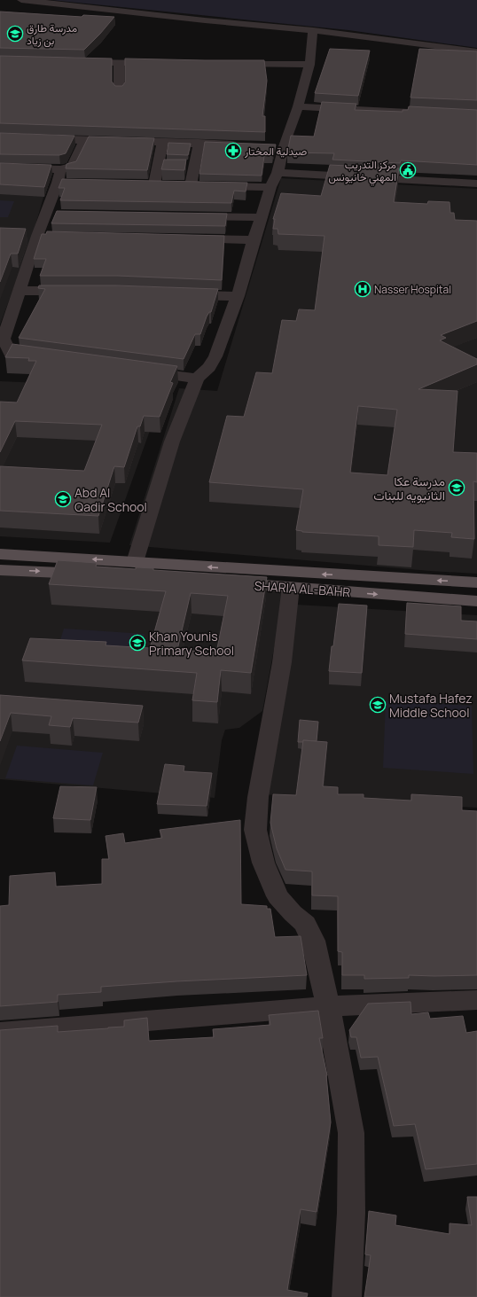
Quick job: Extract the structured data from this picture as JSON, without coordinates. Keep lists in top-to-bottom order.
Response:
{
  "streets": {
    "main road": ["SHARIA AL-BAHR"]
  },
  "places": {
    "school or university": [
      "مدرسة طارق بن زياد",
      "مدرسة عكا الثانيويه للبنات",
      "Abd Al Qadir School",
      "Khan Younis Primary School",
      "Mustafa Hafez Middle School"
    ],
    "pharmacy": ["صيدلية المختار"],
    "public building": ["مركز التدريب المهني خانيونس"],
    "hospital": ["Nasser Hospital"]
  }
}
